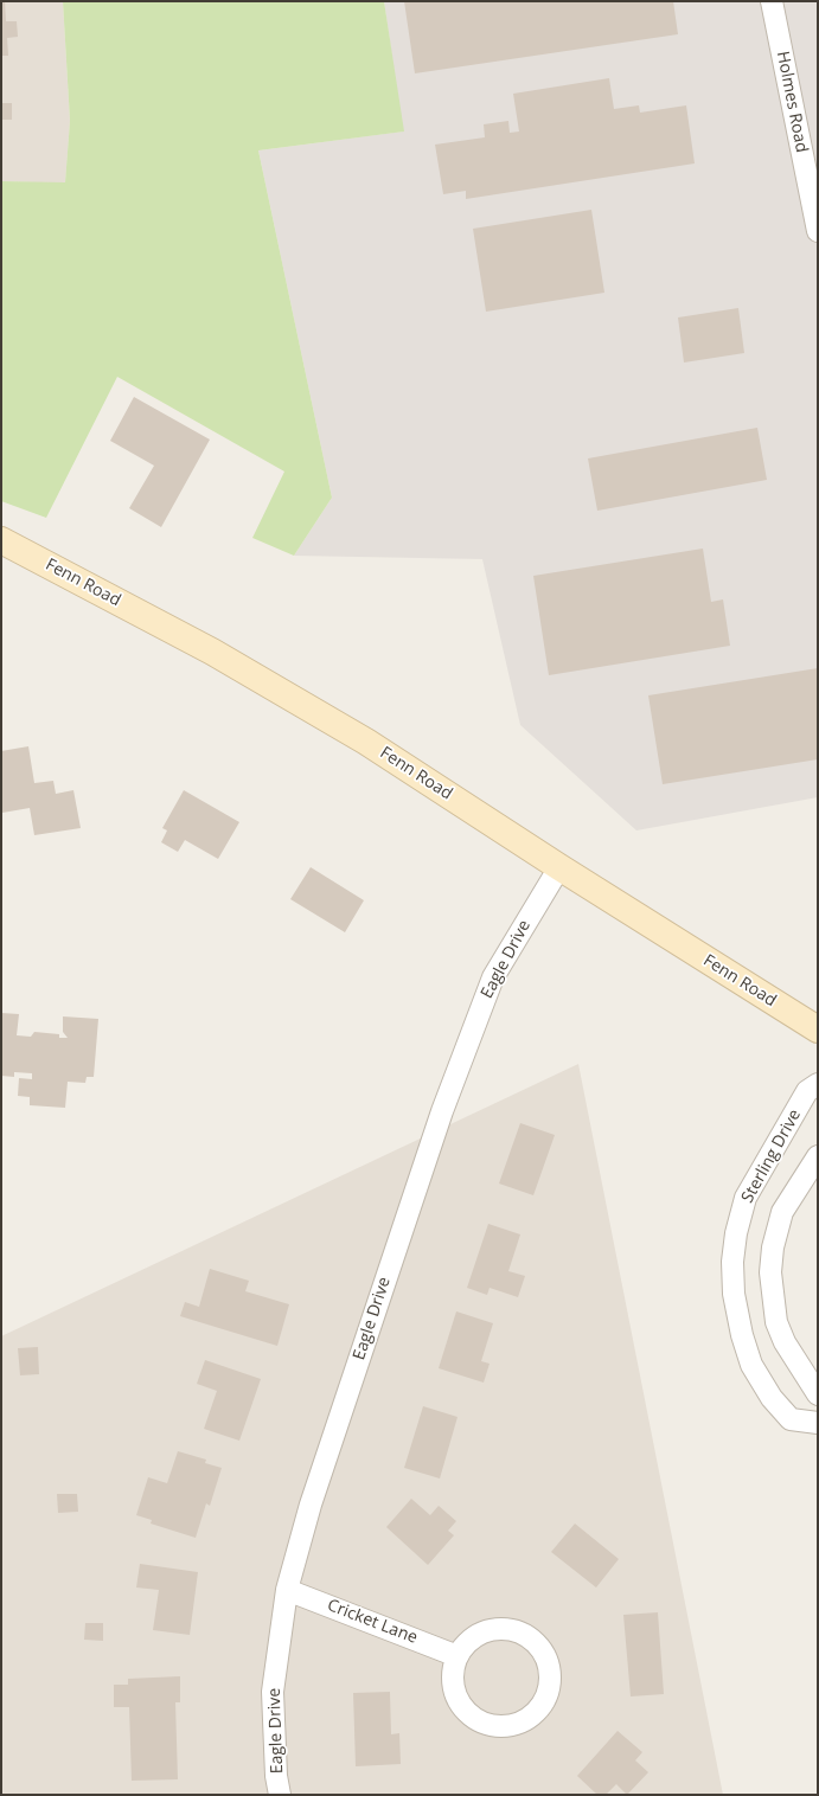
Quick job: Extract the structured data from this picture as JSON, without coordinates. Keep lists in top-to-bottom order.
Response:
{
  "streets": {
    "street": [
      "Holmes Road",
      "Fenn Road",
      "Eagle Drive",
      "Sterling Drive",
      "Cricket Lane"
    ]
  },
  "crossings": [
    ["Fenn Road", "Eagle Drive"],
    ["Eagle Drive", "Cricket Lane"]
  ]
}
